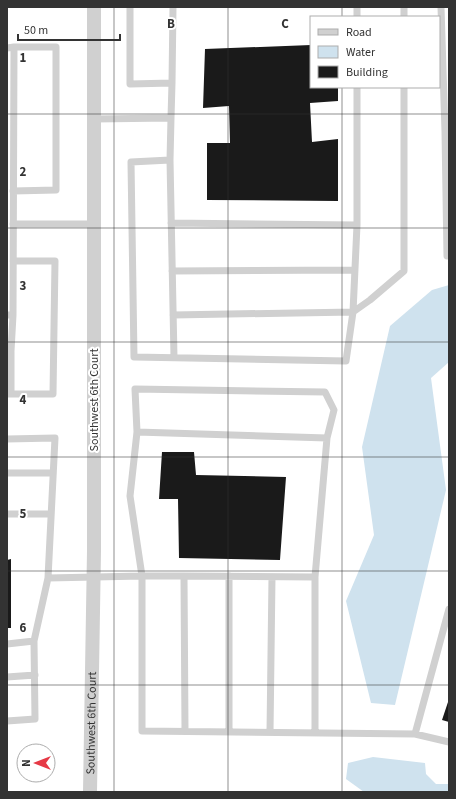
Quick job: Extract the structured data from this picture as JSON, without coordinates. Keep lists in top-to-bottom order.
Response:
{
  "streets": {
    "street": ["Southwest 6th Court"]
  },
  "legend": ["Road", "Water", "Building"],
  "scale_bar": "50 m",
  "north": "left",
  "grid": {
    "columns": ["B", "C"],
    "rows": [
      "1",
      "2",
      "3",
      "4",
      "5",
      "6"
    ]
  }
}
